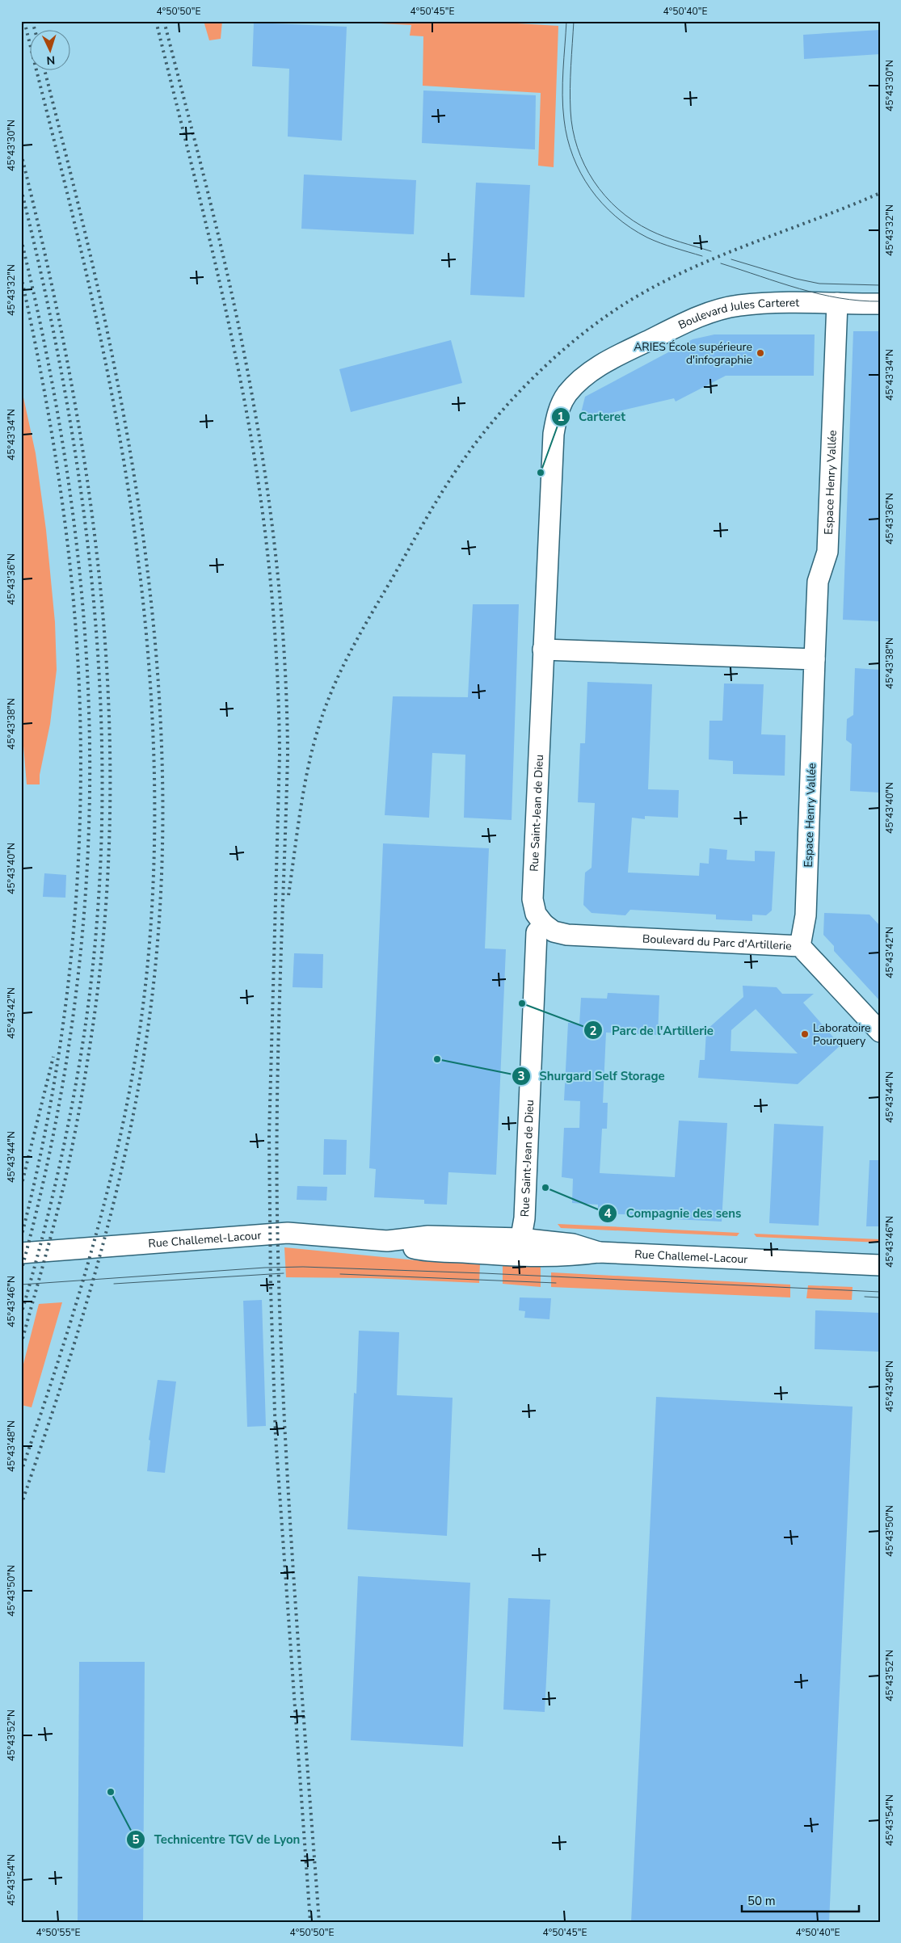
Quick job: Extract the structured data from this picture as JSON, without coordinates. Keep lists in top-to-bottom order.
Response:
{
  "streets": {
    "street": [
      "Boulevard Jules Carteret",
      "Espace Henry Vallée",
      "Rue Saint-Jean de Dieu",
      "Boulevard du Parc d'Artillerie",
      "Rue Challemel-Lacour"
    ]
  },
  "crossings": [
    ["Boulevard Jules Carteret", "Espace Henry Vallée"],
    ["Boulevard Jules Carteret", "Rue Saint-Jean de Dieu"],
    ["Espace Henry Vallée", "Boulevard du Parc d'Artillerie"],
    ["Rue Saint-Jean de Dieu", "Boulevard du Parc d'Artillerie"],
    ["Rue Saint-Jean de Dieu", "Rue Challemel-Lacour"]
  ],
  "places": [
    "ARIES École supérieure d'infographie",
    "Carteret",
    "Parc de l'Artillerie",
    "Laboratoire Pourquery",
    "Shurgard Self Storage",
    "Compagnie des sens",
    "Technicentre TGV de Lyon"
  ],
  "scale_bar": "50 m",
  "north": "bottom",
  "coordinates": [
    "4°50'50\"E",
    "4°50'45\"E",
    "4°50'40\"E",
    "45°43'30\"N",
    "45°43'32\"N",
    "45°43'34\"N",
    "45°43'36\"N",
    "45°43'38\"N",
    "45°43'40\"N",
    "45°43'42\"N",
    "45°43'44\"N",
    "45°43'46\"N",
    "45°43'48\"N",
    "45°43'50\"N",
    "45°43'52\"N",
    "45°43'54\"N",
    "4°50'55\"E"
  ]
}
